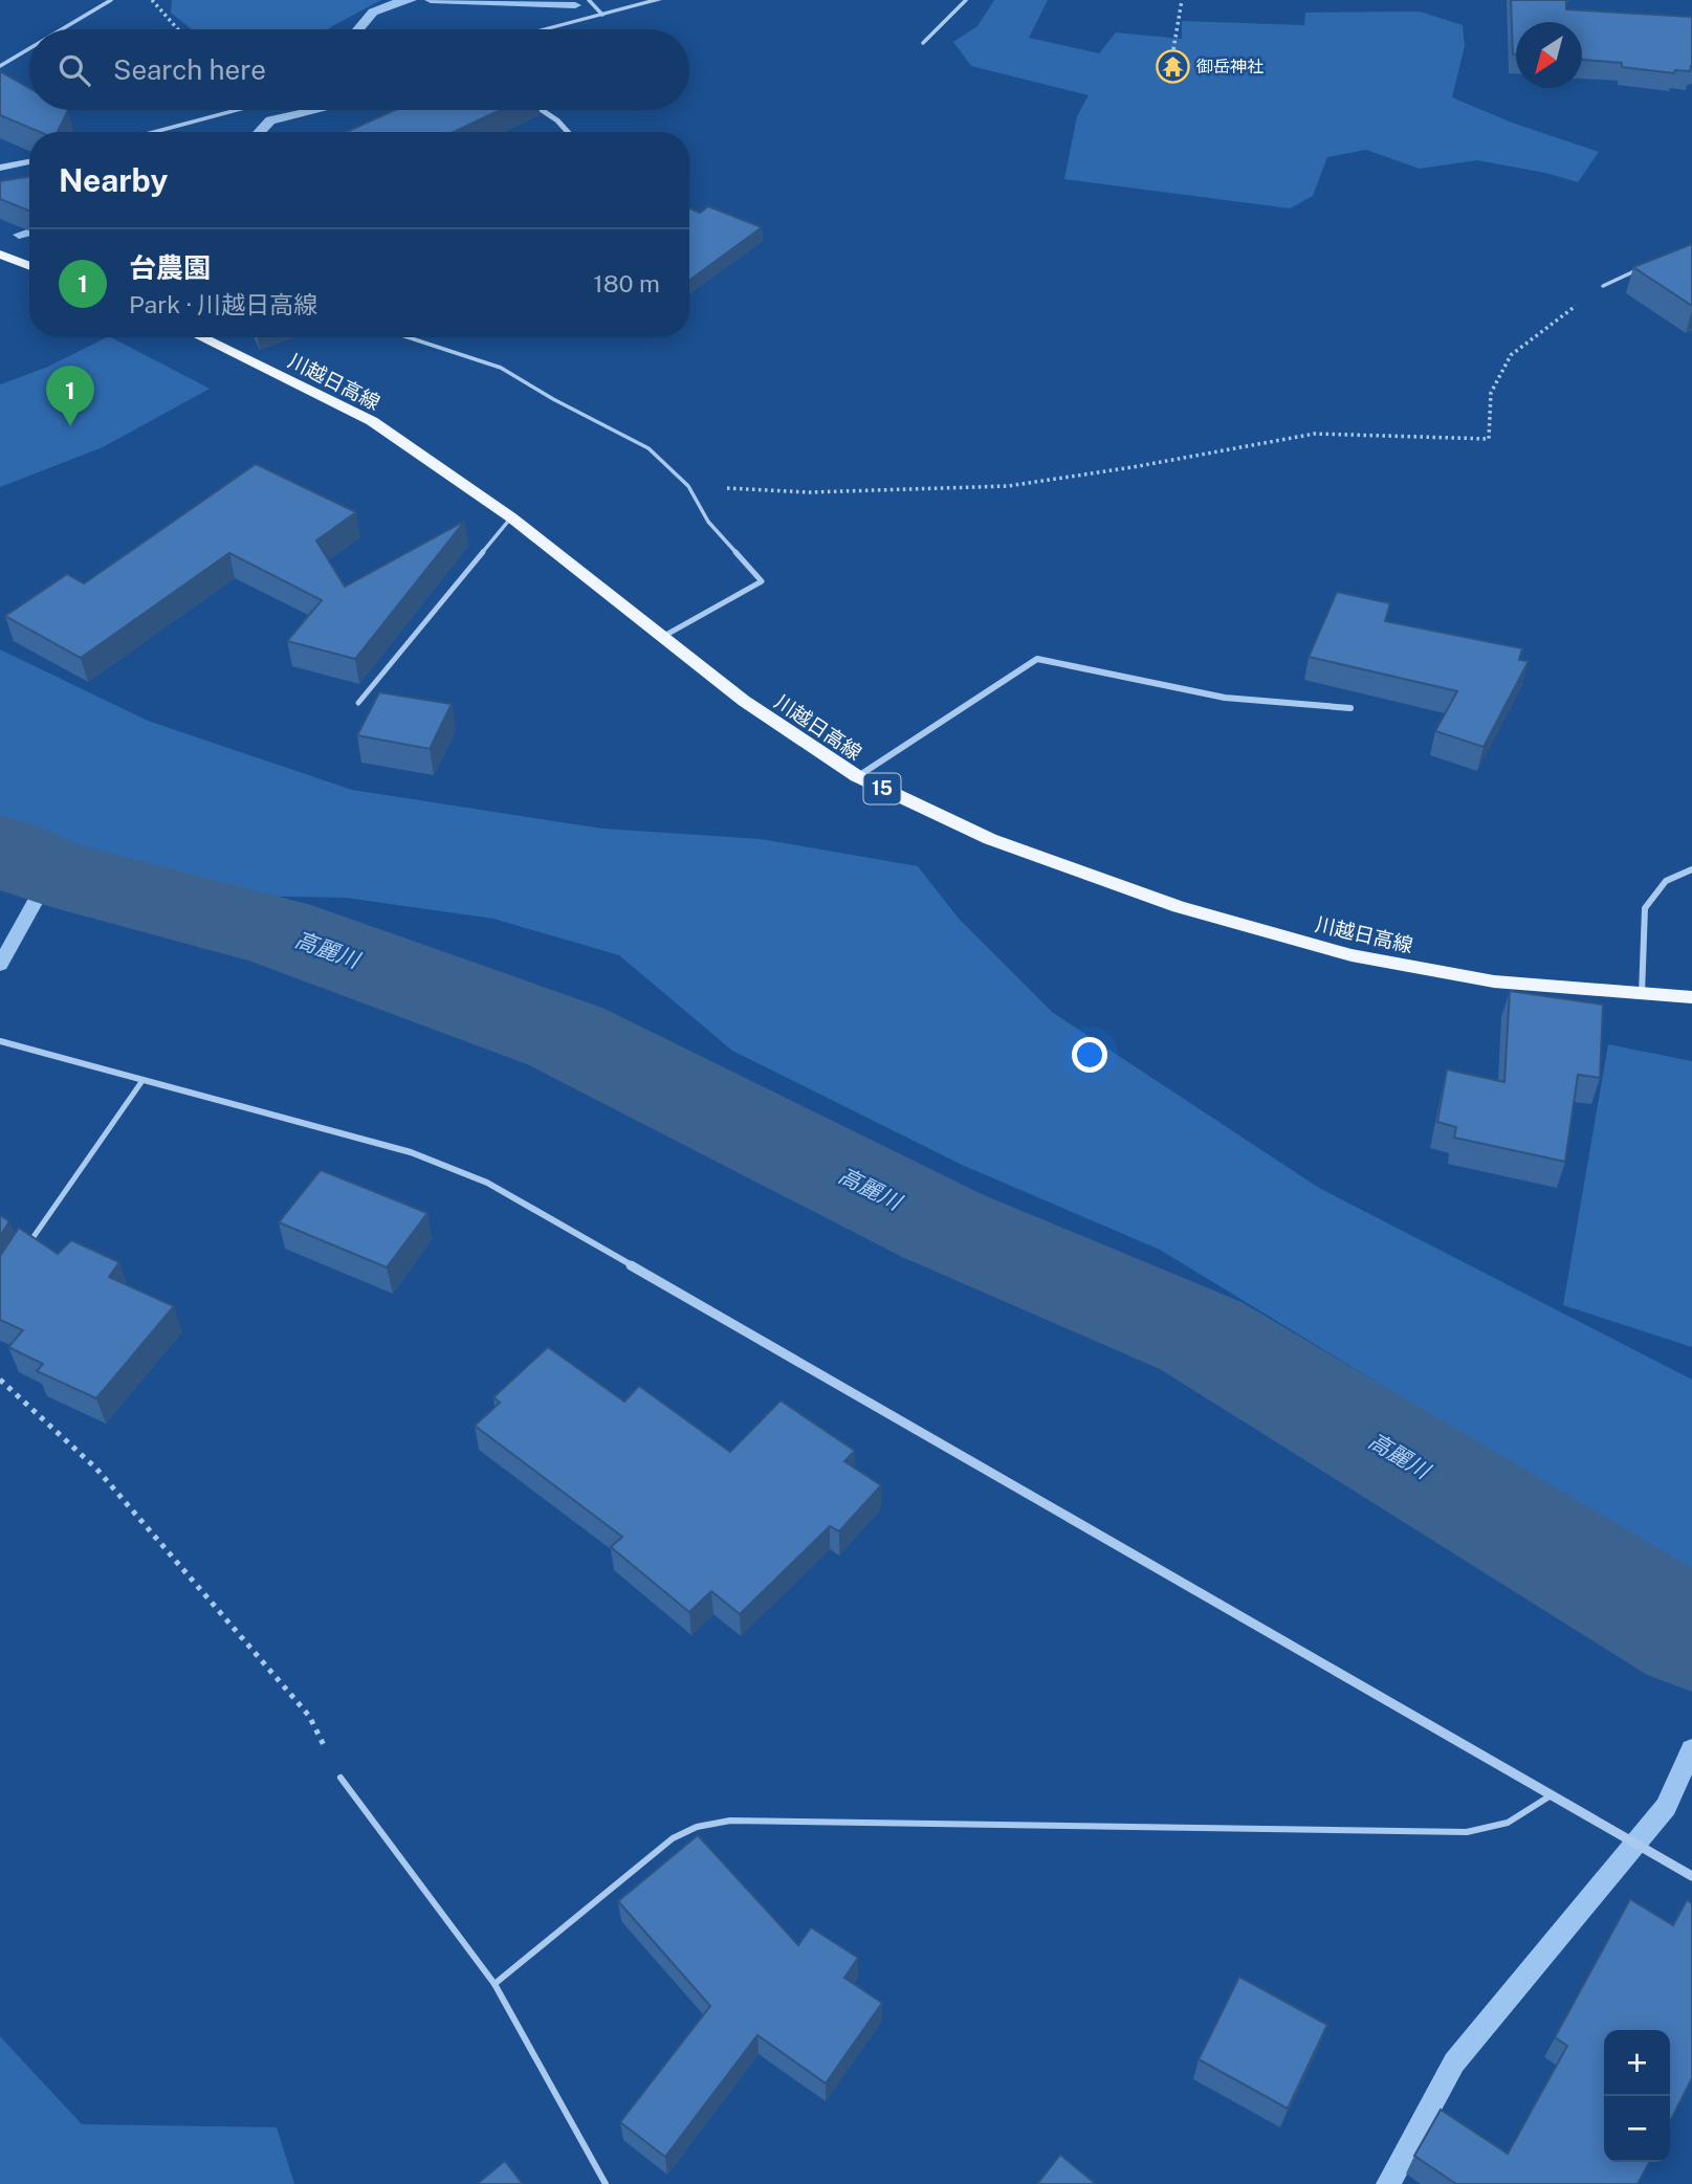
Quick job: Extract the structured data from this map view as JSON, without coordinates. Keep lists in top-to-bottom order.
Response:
{
  "streets": {
    "main road": ["川越日高線", "15"]
  },
  "water": ["高麗川"],
  "places": {
    "temple": ["御岳神社"]
  },
  "north": "bottom left",
  "page": {
    "search": "Search here",
    "heading": "Nearby",
    "list": [
      {
        "mark": "1",
        "name": "台農園",
        "note": "Park · 川越日高線",
        "value": "180 m"
      }
    ],
    "pins": "1",
    "map_buttons": ["+", "−"]
  }
}
